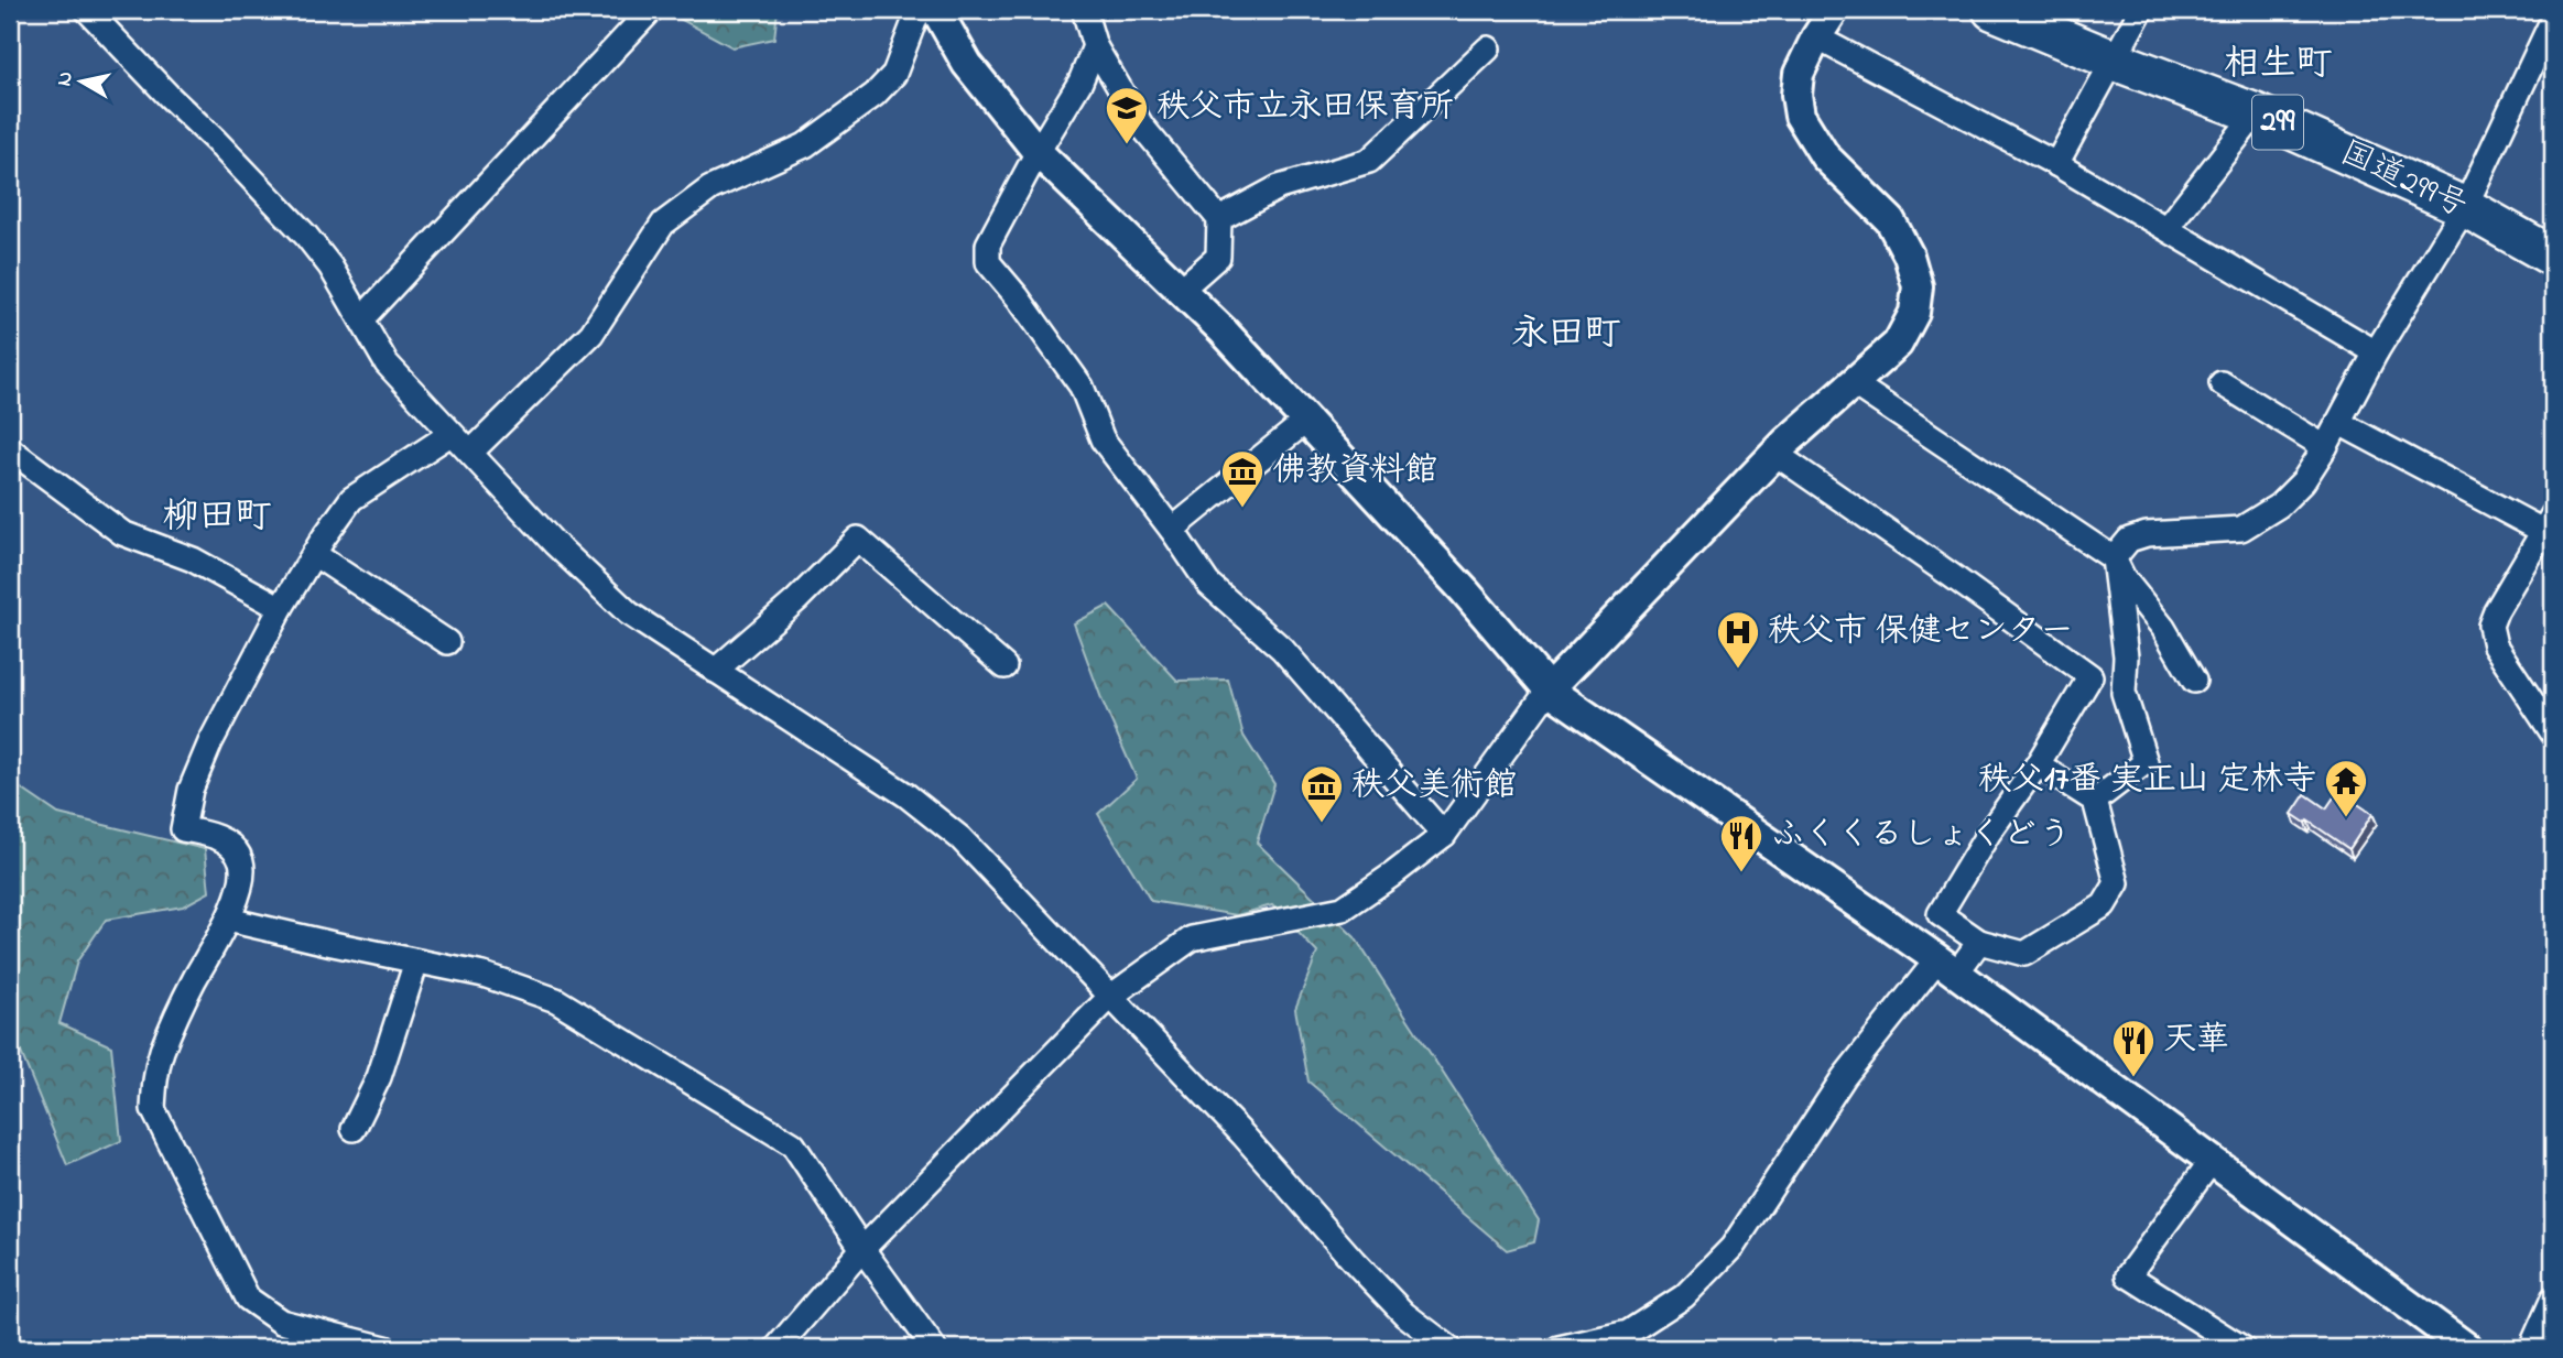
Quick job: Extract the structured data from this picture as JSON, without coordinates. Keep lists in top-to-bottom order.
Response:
{
  "streets": {
    "highway": ["299", "国道299号"]
  },
  "districts": ["相生町", "永田町", "柳田町"],
  "places": {
    "school or university": ["秩父市立永田保育所"],
    "museum": ["佛教資料館", "秩父美術館"],
    "hospital": ["秩父市 保健センター"],
    "temple": ["秩父17番 実正山 定林寺"],
    "restaurant": ["ふくくるしょくどう", "天華"]
  },
  "north": "left"
}
